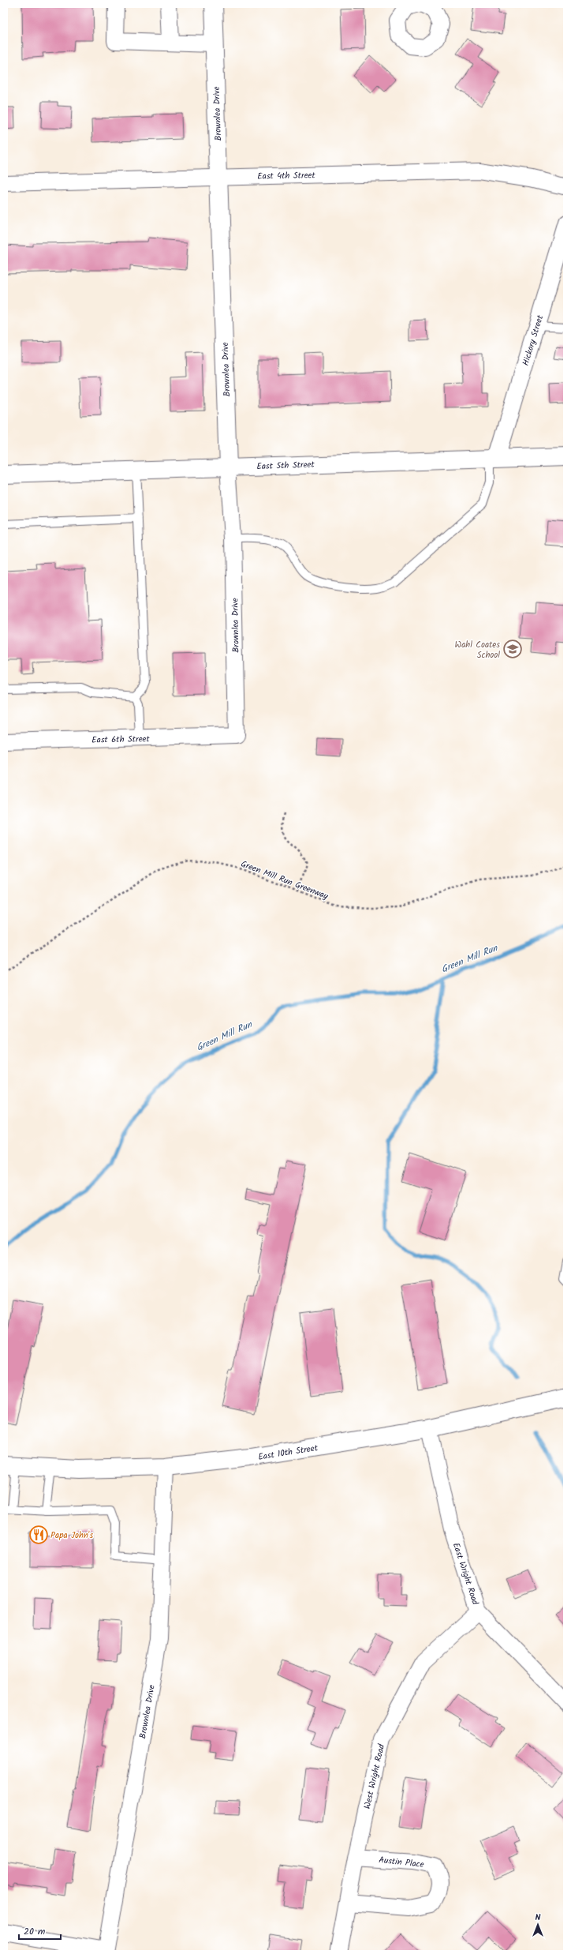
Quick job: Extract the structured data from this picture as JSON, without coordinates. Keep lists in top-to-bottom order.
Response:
{
  "streets": {
    "main road": ["Brownlea Drive", "East 5th Street", "East 10th Street"],
    "street": [
      "East 4th Street",
      "Hickory Street",
      "East 6th Street",
      "East Wright Road",
      "West Wright Road",
      "Austin Place"
    ],
    "path": ["Green Mill Run Greenway"]
  },
  "crossings": [
    ["Brownlea Drive", "East 4th Street"],
    ["Brownlea Drive", "East 5th Street"],
    ["Brownlea Drive", "East 6th Street"],
    ["Brownlea Drive", "East 10th Street"],
    ["Hickory Street", "East 5th Street"],
    ["East 10th Street", "East Wright Road"],
    ["East Wright Road", "West Wright Road"],
    ["West Wright Road", "Austin Place"]
  ],
  "water": ["Green Mill Run"],
  "places": {
    "school or university": ["Wahl Coates School"],
    "restaurant": ["Papa John's"]
  },
  "scale_bar": "20 m",
  "north": "top"
}
